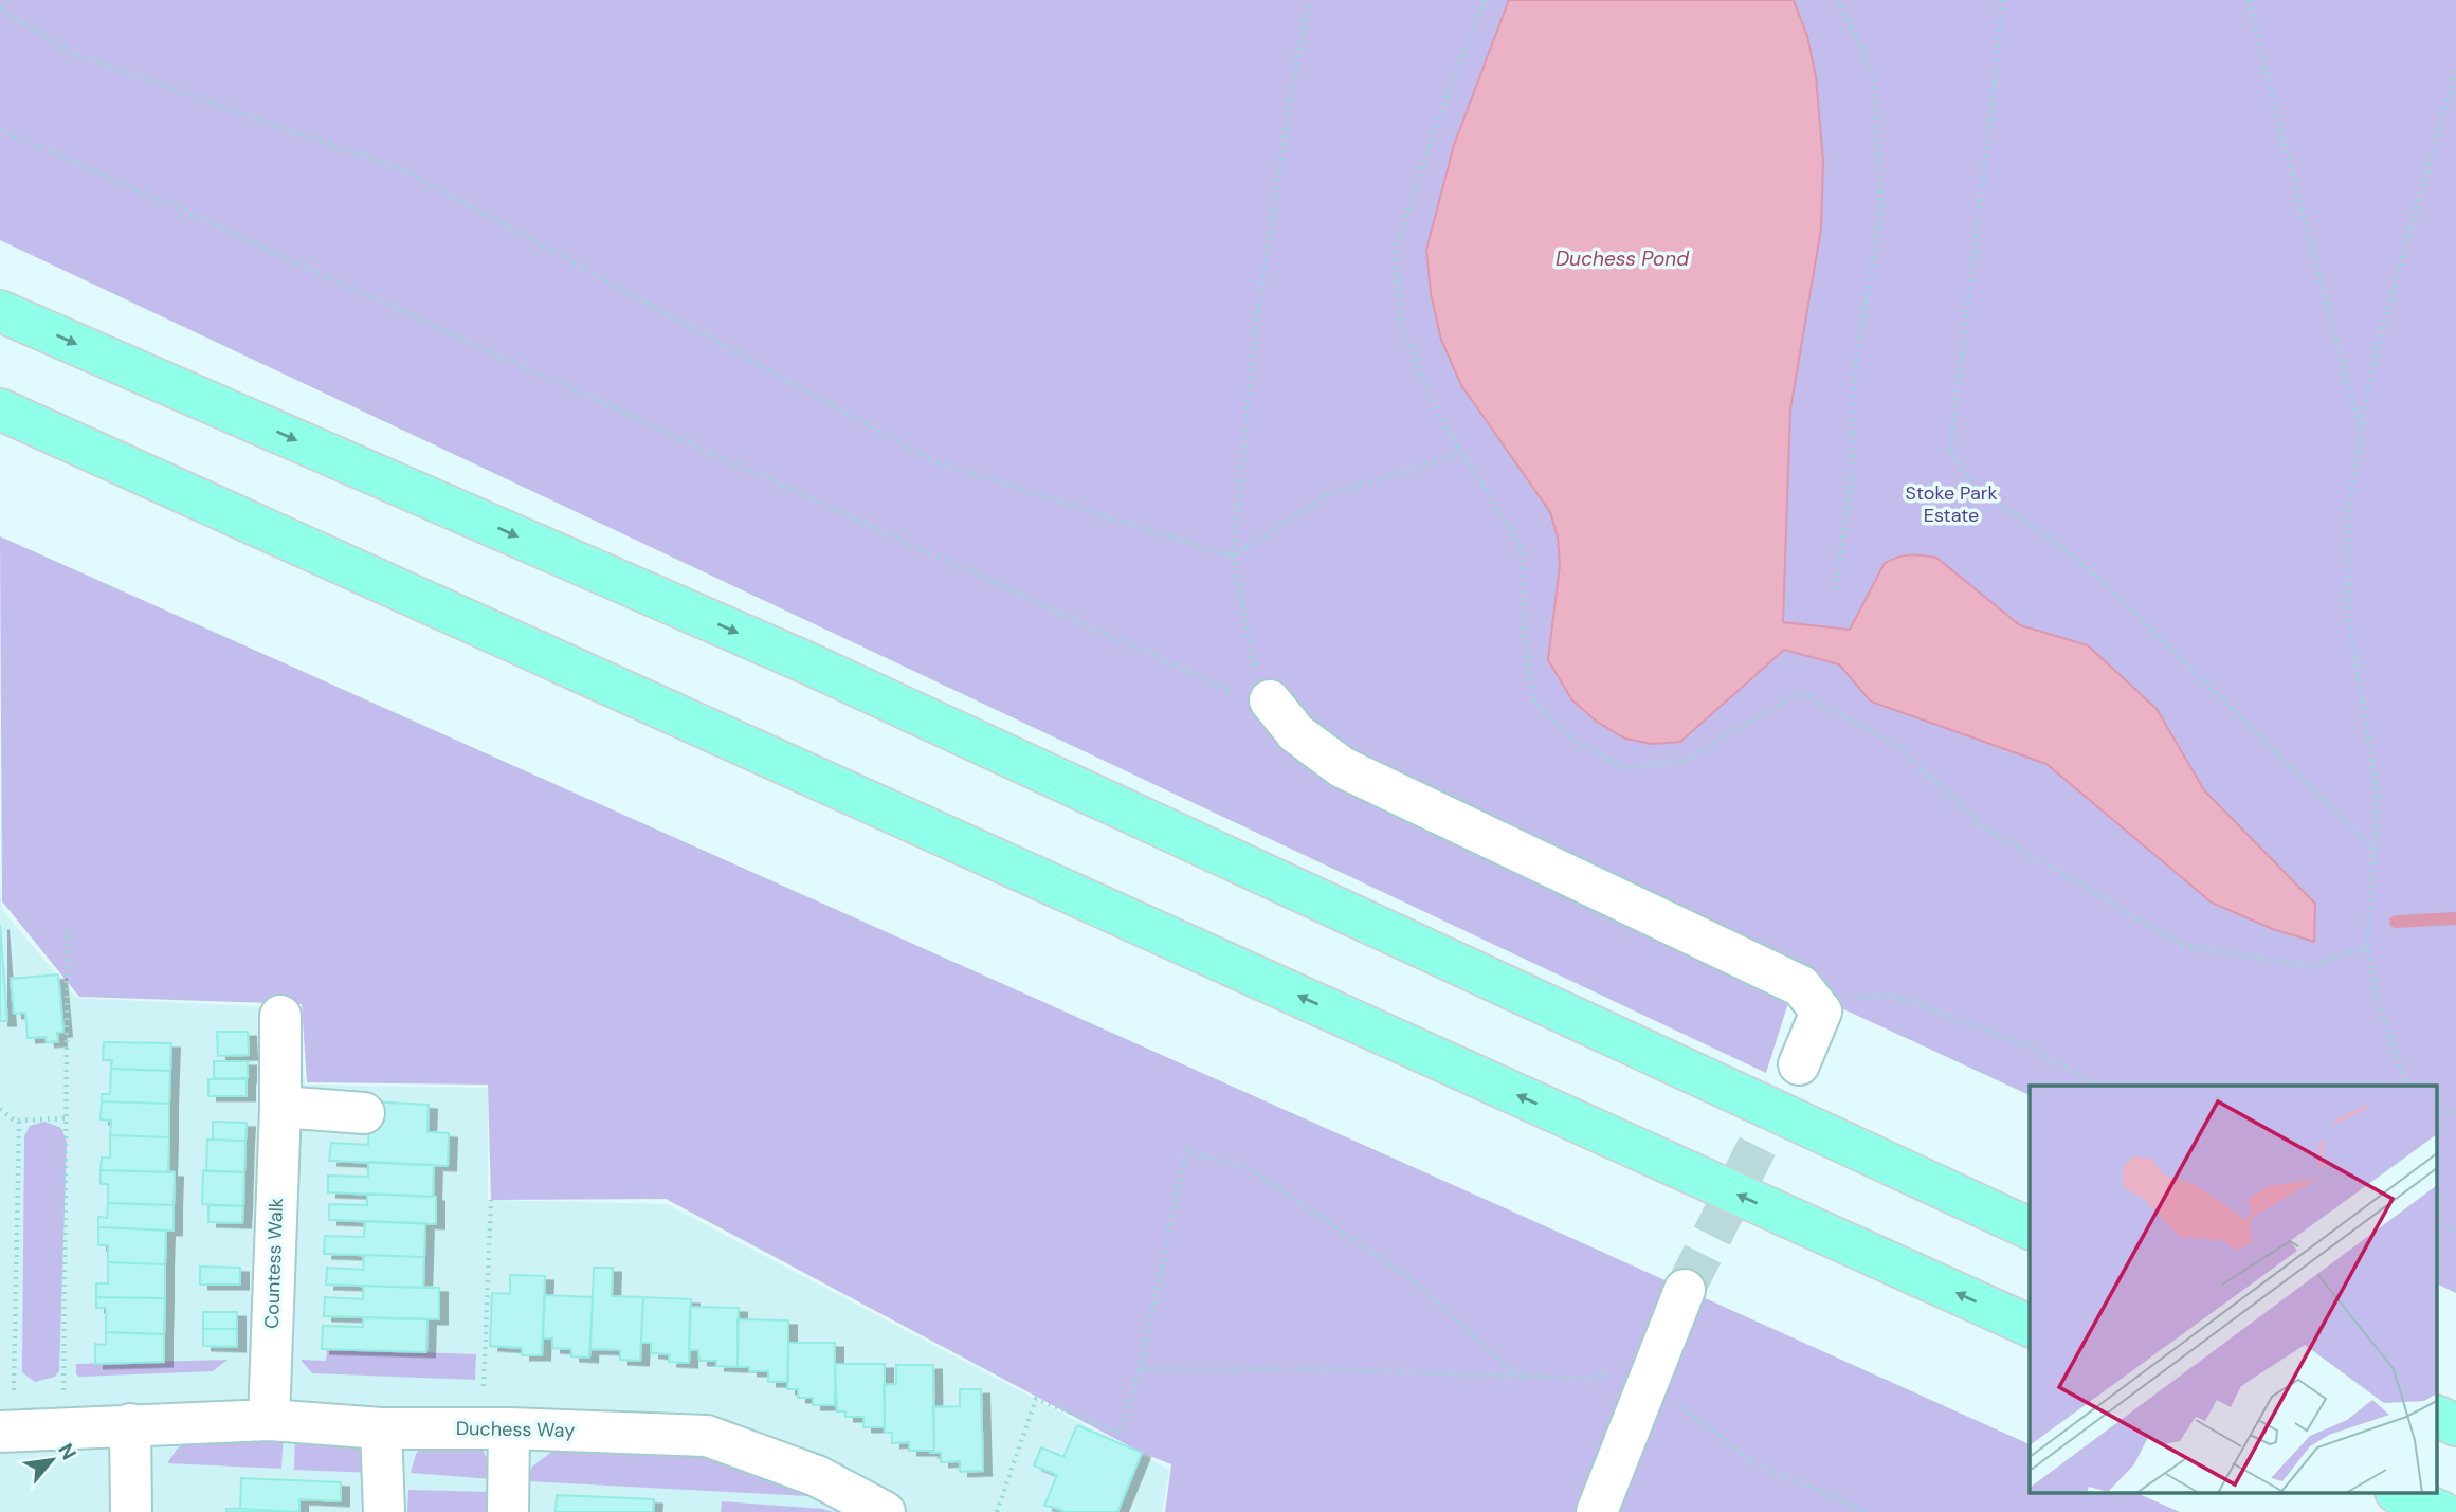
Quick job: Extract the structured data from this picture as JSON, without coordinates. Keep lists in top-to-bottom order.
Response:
{
  "streets": {
    "street": ["Countess Walk", "Duchess Way"]
  },
  "crossings": [
    ["Countess Walk", "Duchess Way"]
  ],
  "water": ["Duchess Pond"],
  "parks": ["Stoke Park Estate"],
  "north": "top right"
}
